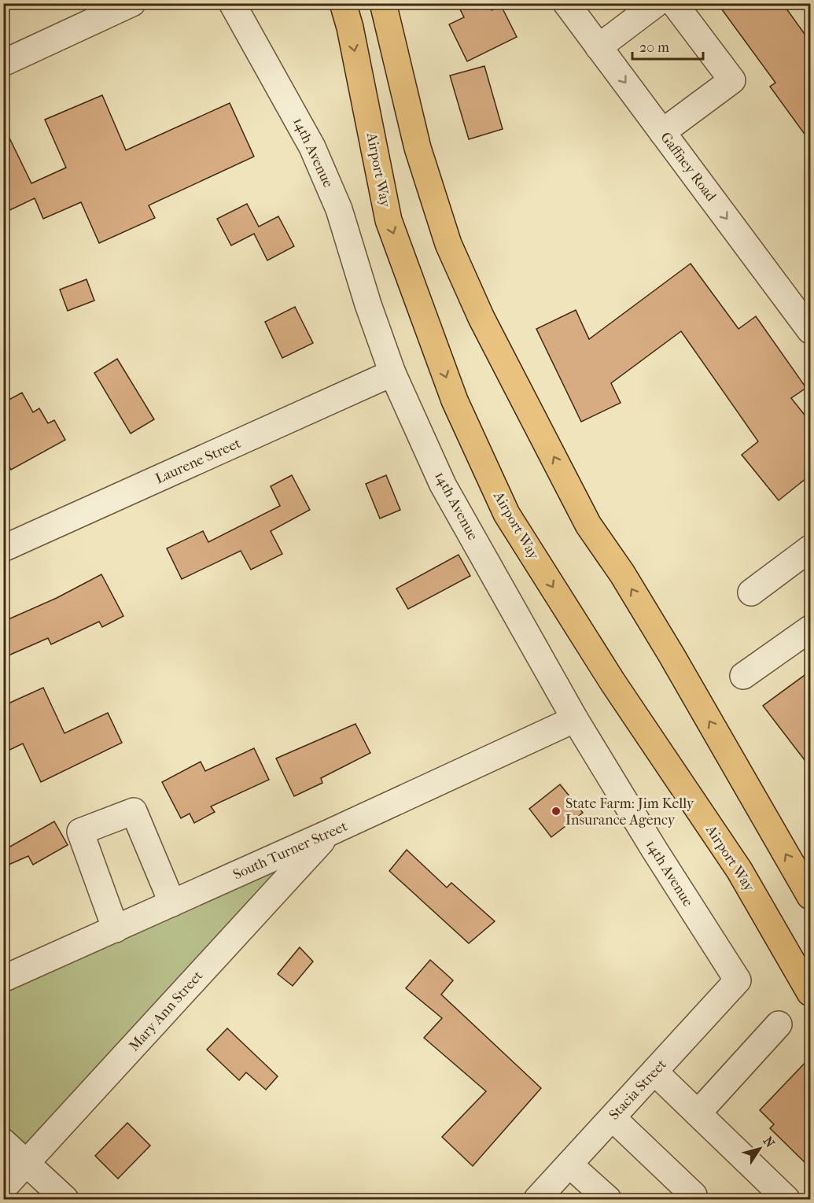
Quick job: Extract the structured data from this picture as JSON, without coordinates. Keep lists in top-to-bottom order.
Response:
{
  "streets": {
    "main road": ["Airport Way"],
    "street": [
      "14th Avenue",
      "Gaffney Road",
      "Laurene Street",
      "South Turner Street",
      "Mary Ann Street",
      "Stacia Street"
    ]
  },
  "crossings": [
    ["14th Avenue", "Laurene Street"],
    ["14th Avenue", "South Turner Street"],
    ["14th Avenue", "Stacia Street"],
    ["South Turner Street", "Mary Ann Street"]
  ],
  "one_way": ["Gaffney Road"],
  "places": ["State Farm: Jim Kelly Insurance Agency"],
  "scale_bar": "20 m",
  "north": "top right"
}
